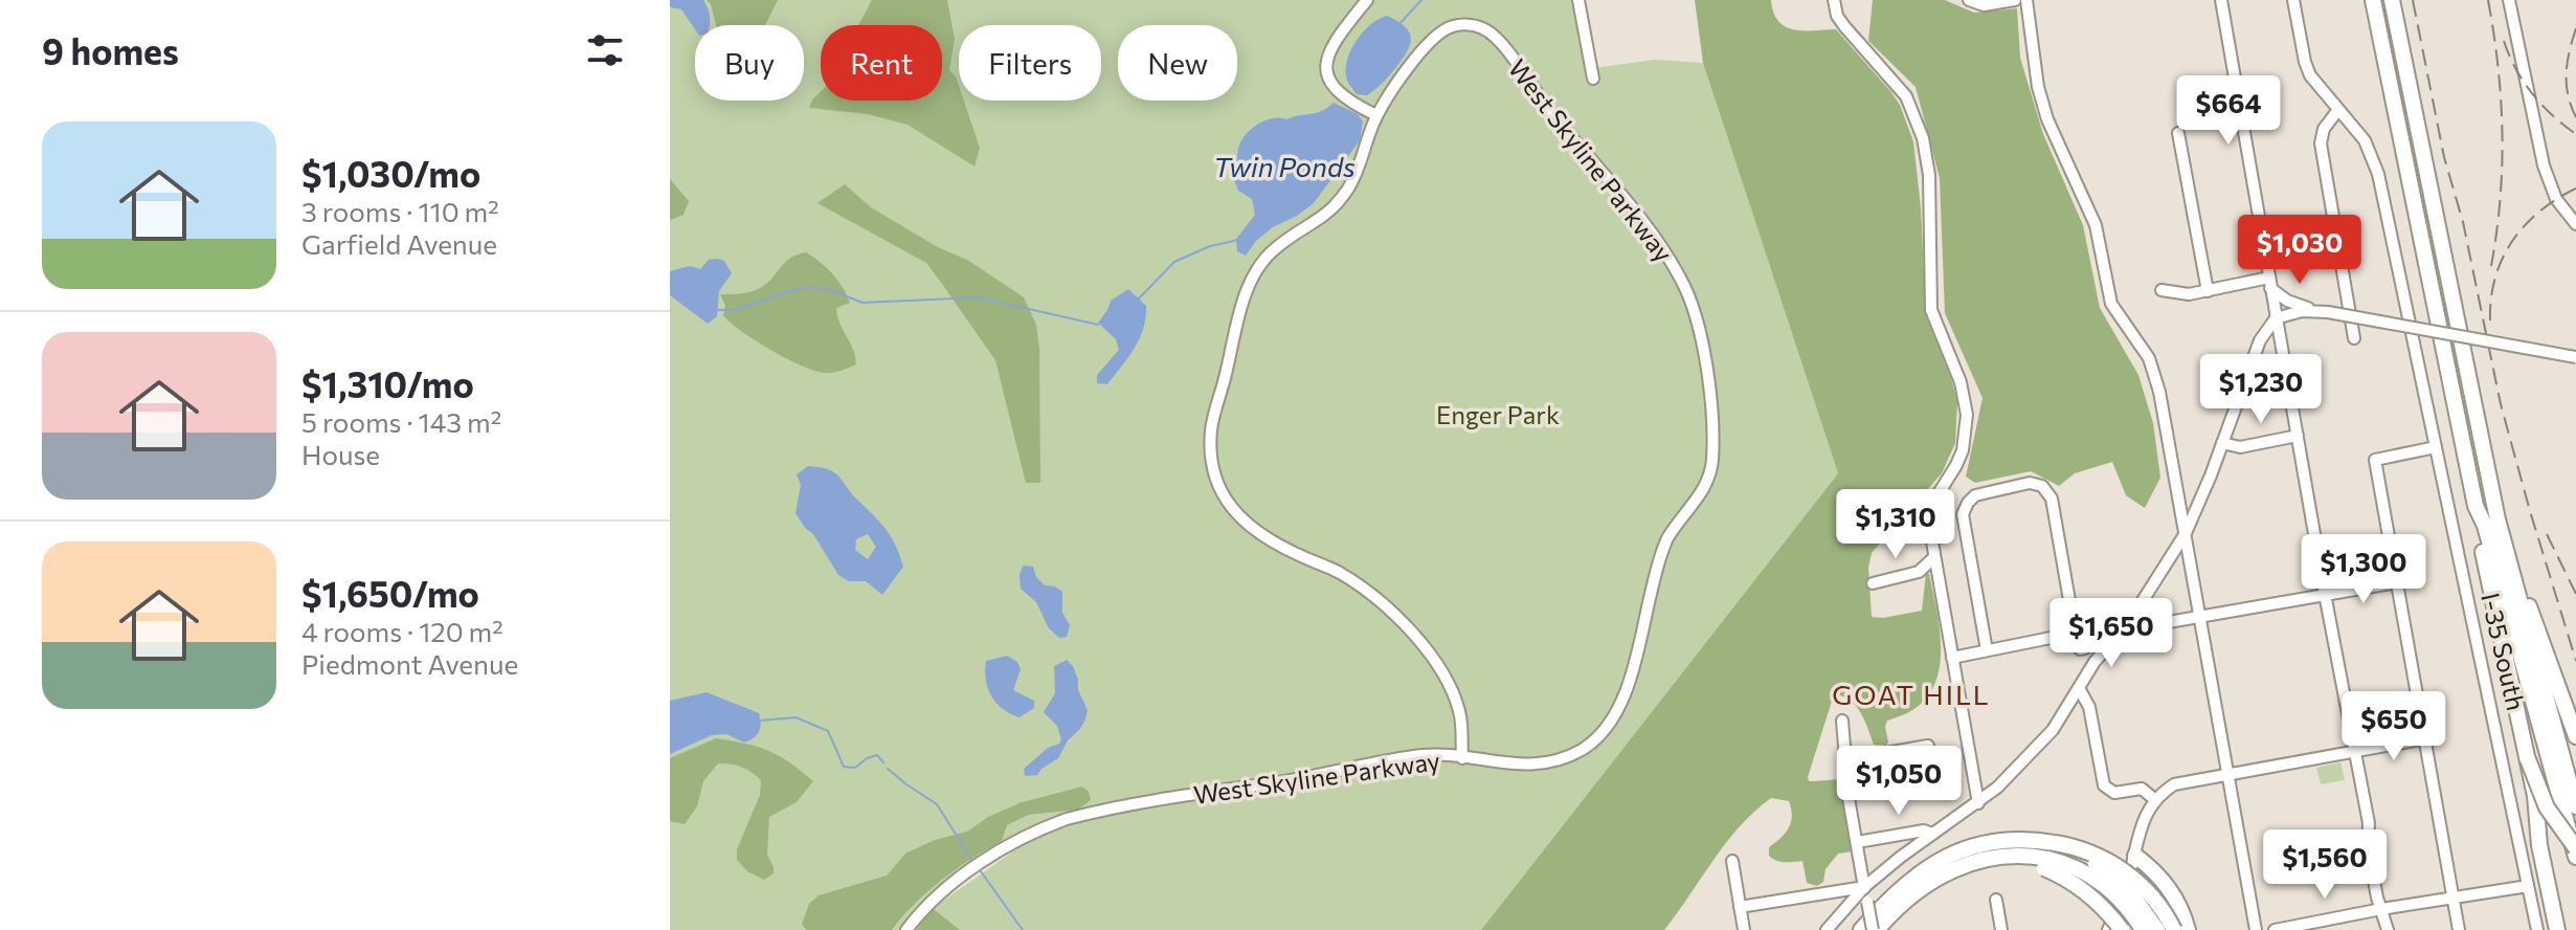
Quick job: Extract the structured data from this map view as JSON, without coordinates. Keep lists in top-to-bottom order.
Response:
{
  "streets": {
    "highway": ["I-35 South"],
    "street": ["West Skyline Parkway"]
  },
  "districts": ["GOAT HILL"],
  "water": ["Twin Ponds"],
  "parks": ["Enger Park"],
  "page": {
    "heading": "9 homes",
    "chip": [
      "Buy",
      "Rent",
      "Filters",
      "New"
    ],
    "price": [
      "$664",
      "$1,030",
      "$1,230",
      "$1,310",
      "$1,300",
      "$1,650",
      "$650",
      "$1,050",
      "$1,560"
    ],
    "list": [
      {
        "name": "$1,030/mo",
        "note": "3 rooms · 110 m² · Garfield Avenue"
      },
      {
        "name": "$1,310/mo",
        "note": "5 rooms · 143 m² · House"
      },
      {
        "name": "$1,650/mo",
        "note": "4 rooms · 120 m² · Piedmont Avenue"
      }
    ]
  }
}
